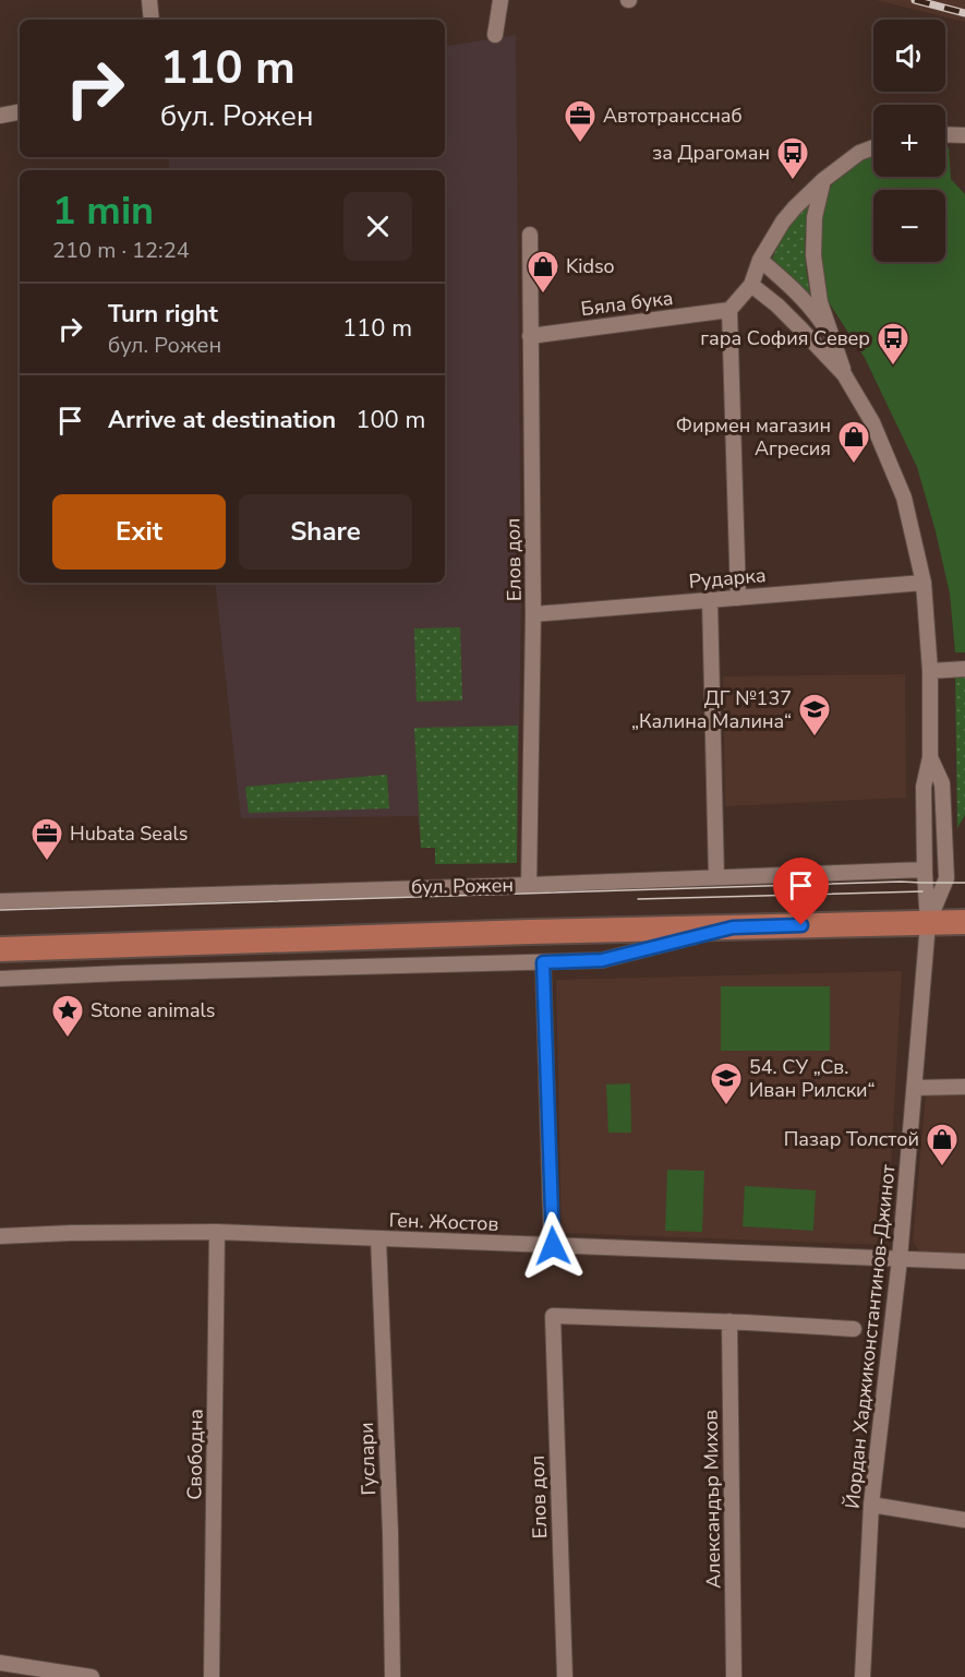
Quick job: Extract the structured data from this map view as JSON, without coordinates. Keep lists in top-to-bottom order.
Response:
{
  "streets": {
    "street": [
      "Бяла бука",
      "Елов дол",
      "Рударка",
      "бул. Рожен",
      "Ген. Жостов",
      "Йордан Хаджиконстантинов-Джинот",
      "Свободна",
      "Гуслари",
      "Александър Михов"
    ]
  },
  "crossings": [
    ["Бяла бука", "Елов дол"],
    ["Елов дол", "Рударка"],
    ["Елов дол", "бул. Рожен"],
    ["Елов дол", "Александър Михов"],
    ["Ген. Жостов", "Йордан Хаджиконстантинов-Джинот"],
    ["Ген. Жостов", "Свободна"],
    ["Ген. Жостов", "Гуслари"]
  ],
  "places": {
    "office": ["Автотрансснаб", "Hubata Seals"],
    "bus stop": ["за Драгоман", "гара София Север"],
    "shop": ["Kidso", "Фирмен магазин Агресия", "Пазар Толстой"],
    "school or university": ["ДГ №137 „Калина Малина“", "54. СУ „Св. Иван Рилски“"],
    "place": ["Stone animals"]
  },
  "page": {
    "map_buttons": ["+", "−"],
    "turn": ["110 m", "бул. Рожен"],
    "heading": ["1 min", "210 m · 12:24"],
    "list": [
      {
        "name": "Turn right",
        "note": "бул. Рожен",
        "value": "110 m"
      },
      {
        "name": "Arrive at destination",
        "value": "100 m"
      }
    ],
    "buttons": ["Exit", "Share"]
  }
}
